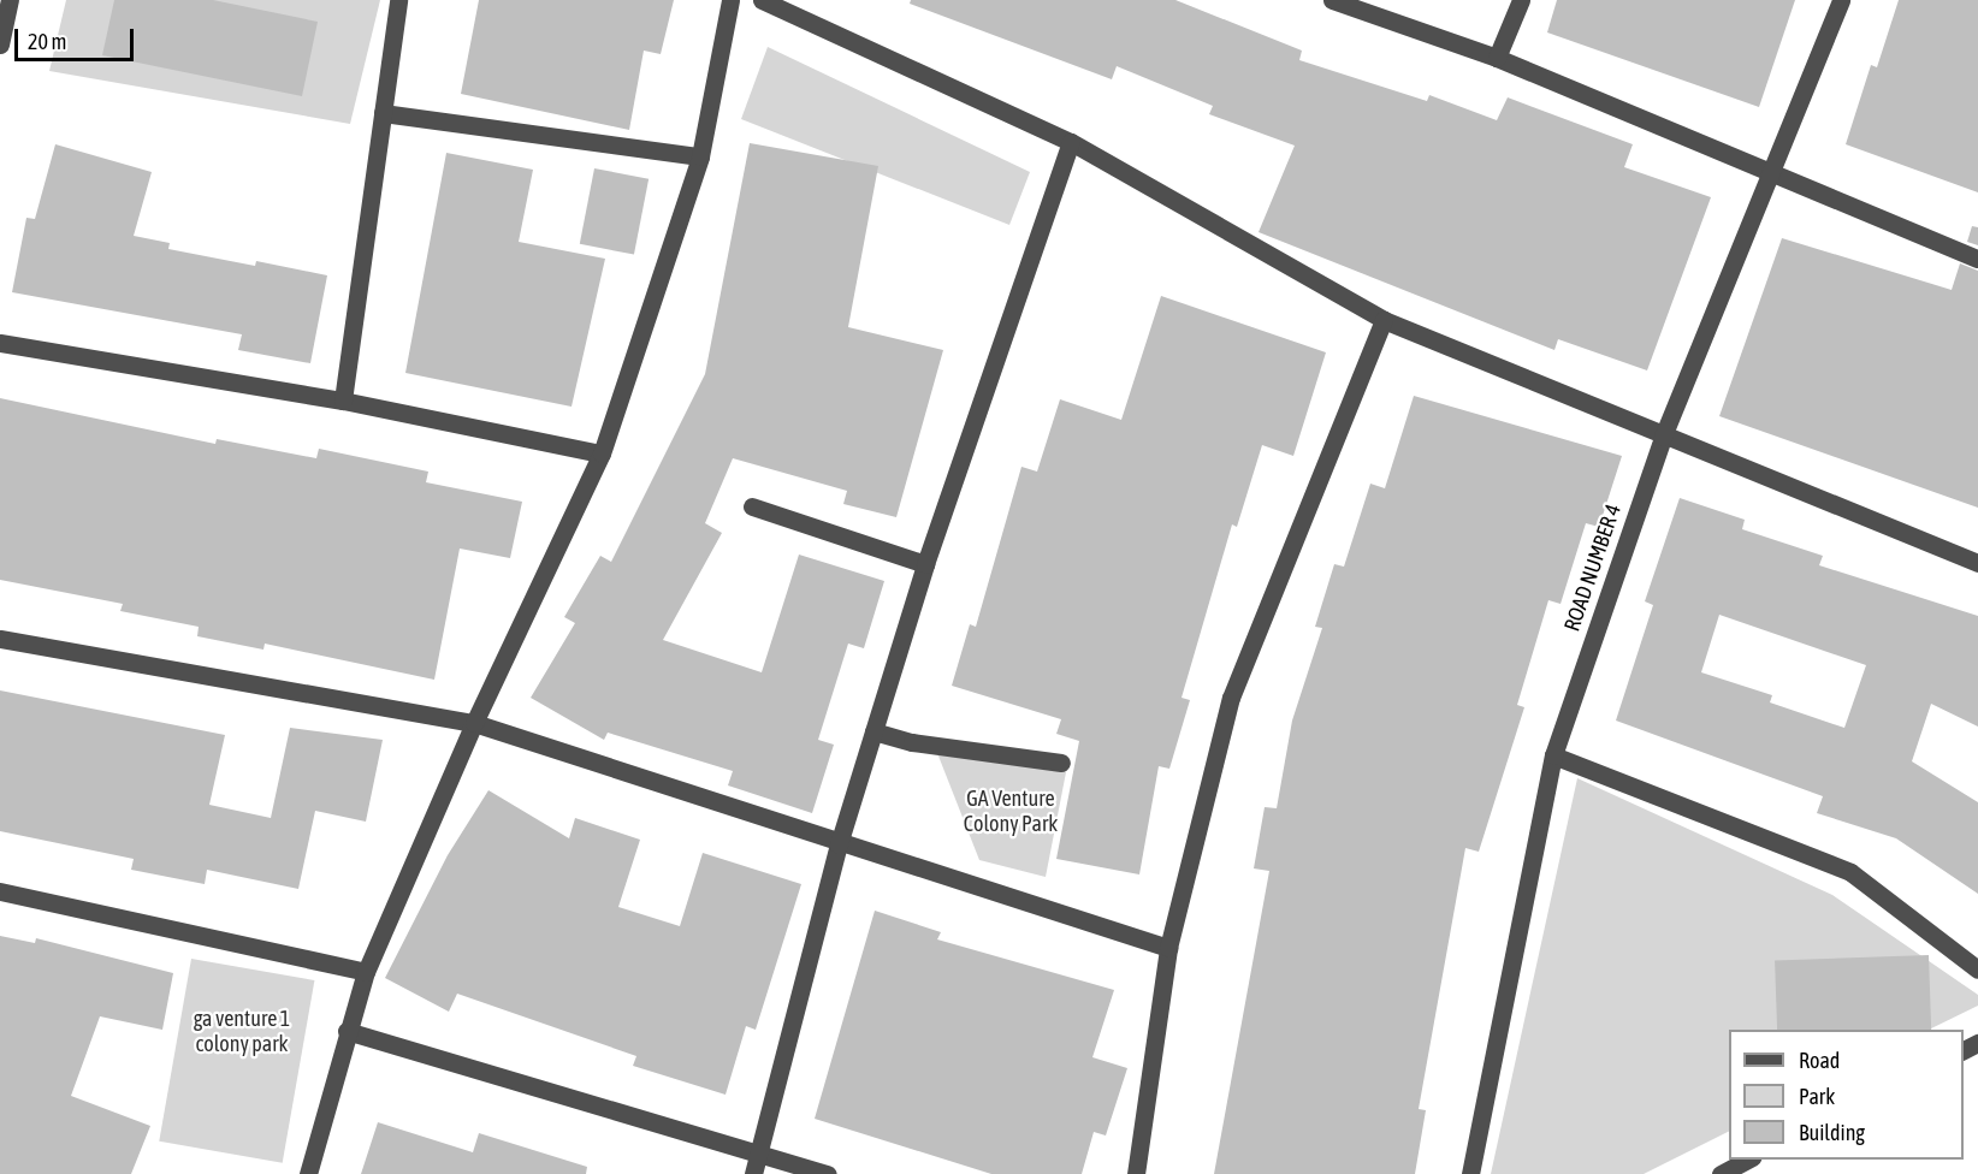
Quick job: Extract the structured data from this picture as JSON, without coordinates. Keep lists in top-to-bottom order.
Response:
{
  "streets": {
    "street": ["ROAD NUMBER 4"]
  },
  "parks": ["GA Venture Colony Park", "ga venture 1 colony park"],
  "legend": ["Road", "Park", "Building"],
  "scale_bar": "20 m"
}
